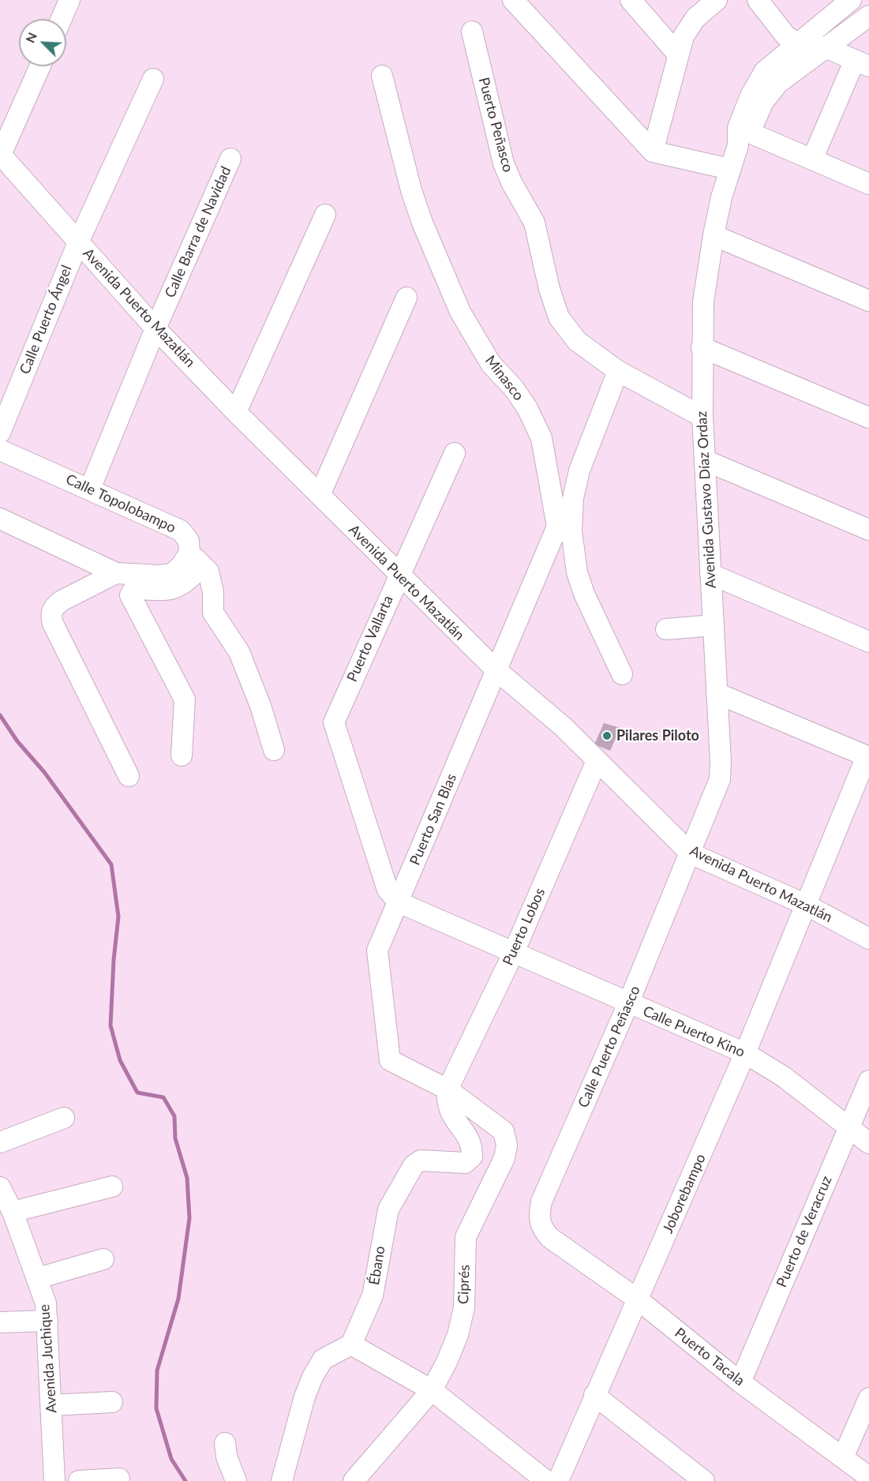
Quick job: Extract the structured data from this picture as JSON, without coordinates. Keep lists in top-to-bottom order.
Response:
{
  "streets": {
    "street": [
      "Puerto Peñasco",
      "Calle Barra de Navidad",
      "Avenida Puerto Mazatlán",
      "Calle Puerto Ángel",
      "Minasco",
      "Avenida Gustavo Díaz Ordaz",
      "Calle Topolobampo",
      "Puerto Vallarta",
      "Puerto San Blas",
      "Puerto Lobos",
      "Calle Puerto Kino",
      "Calle Puerto Peñasco",
      "Joborebampo",
      "Puerto de Veracruz",
      "Ébano",
      "Ciprés",
      "Puerto Tacala",
      "Avenida Juchique"
    ]
  },
  "crossings": [
    ["Puerto Peñasco", "Avenida Gustavo Díaz Ordaz"],
    ["Calle Barra de Navidad", "Avenida Puerto Mazatlán"],
    ["Calle Barra de Navidad", "Calle Topolobampo"],
    ["Avenida Puerto Mazatlán", "Calle Puerto Ángel"],
    ["Avenida Puerto Mazatlán", "Avenida Gustavo Díaz Ordaz"],
    ["Avenida Puerto Mazatlán", "Puerto Vallarta"],
    ["Avenida Puerto Mazatlán", "Puerto San Blas"],
    ["Avenida Puerto Mazatlán", "Puerto Lobos"],
    ["Avenida Puerto Mazatlán", "Calle Puerto Peñasco"],
    ["Avenida Puerto Mazatlán", "Joborebampo"],
    ["Minasco", "Puerto San Blas"],
    ["Avenida Gustavo Díaz Ordaz", "Calle Puerto Peñasco"],
    ["Puerto Vallarta", "Puerto San Blas"],
    ["Puerto Vallarta", "Calle Puerto Kino"],
    ["Puerto San Blas", "Puerto Lobos"],
    ["Puerto San Blas", "Calle Puerto Kino"],
    ["Puerto San Blas", "Ébano"],
    ["Puerto San Blas", "Ciprés"],
    ["Puerto Lobos", "Calle Puerto Kino"],
    ["Puerto Lobos", "Ébano"],
    ["Puerto Lobos", "Ciprés"],
    ["Calle Puerto Kino", "Calle Puerto Peñasco"],
    ["Calle Puerto Kino", "Joborebampo"],
    ["Calle Puerto Kino", "Puerto de Veracruz"],
    ["Calle Puerto Peñasco", "Puerto Tacala"],
    ["Joborebampo", "Puerto Tacala"],
    ["Puerto de Veracruz", "Puerto Tacala"],
    ["Ébano", "Ciprés"]
  ],
  "places": ["Pilares Piloto"],
  "north": "top left"
}
